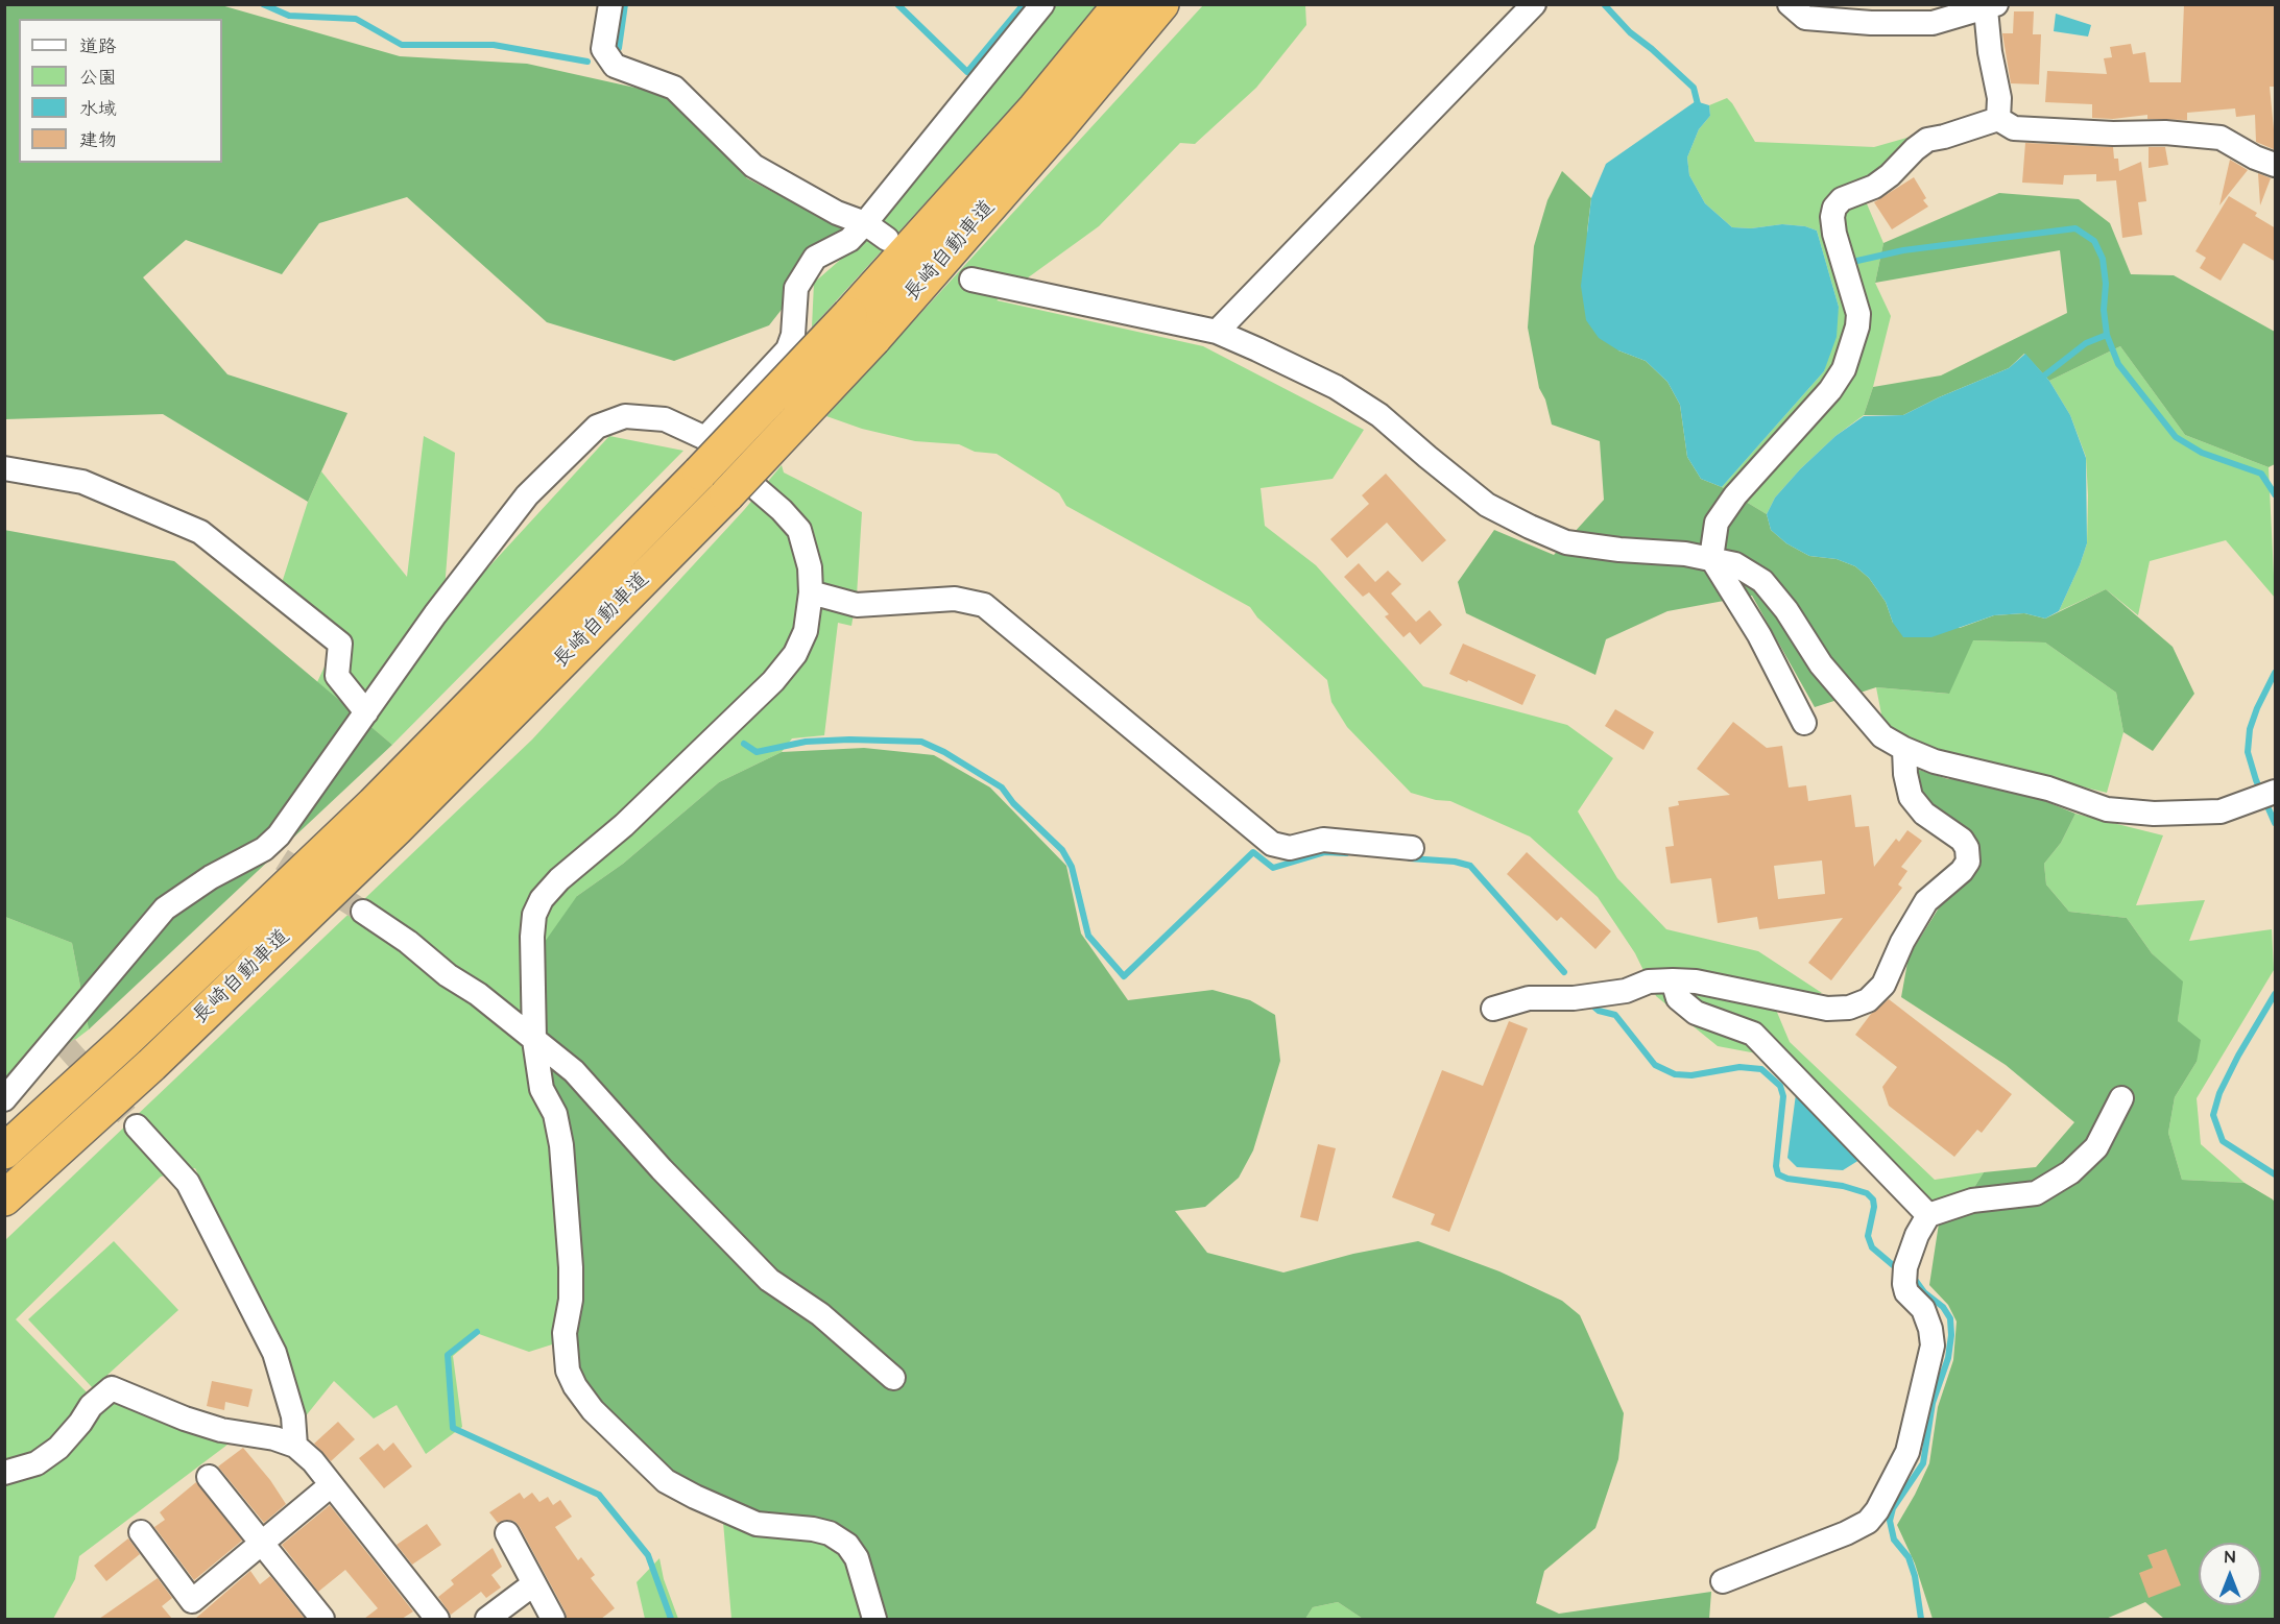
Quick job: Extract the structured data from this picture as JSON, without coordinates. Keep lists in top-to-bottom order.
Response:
{
  "streets": {
    "highway": ["長崎自動車道"]
  },
  "legend": [
    "道路",
    "公園",
    "水域",
    "建物"
  ],
  "north": "top"
}
